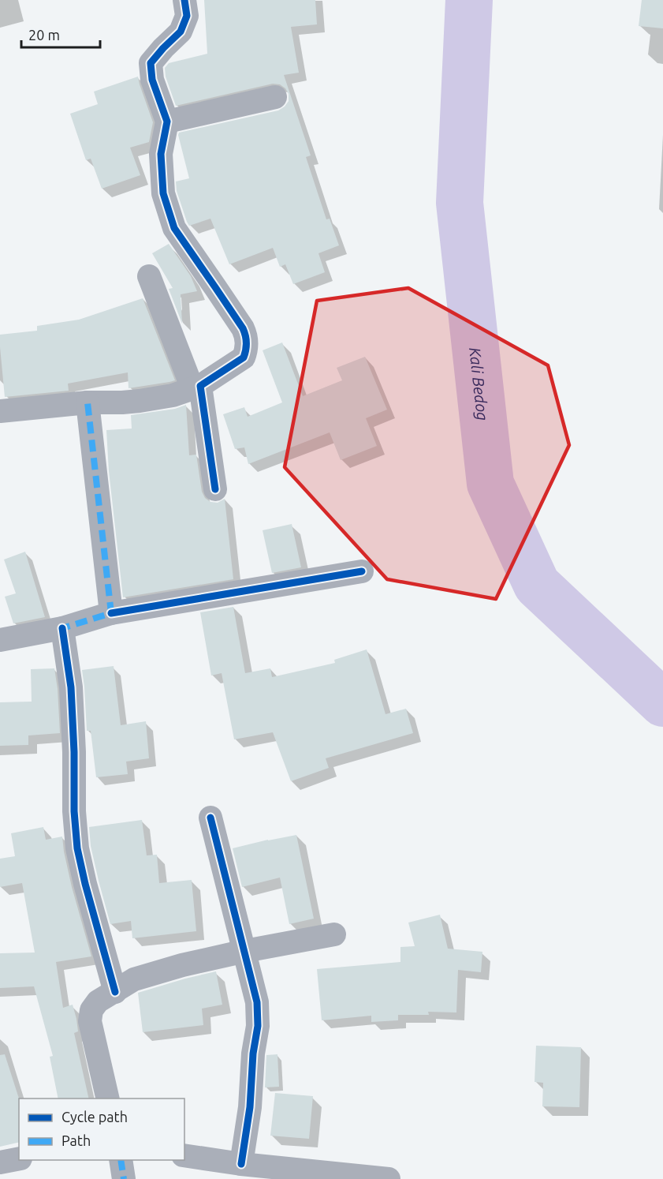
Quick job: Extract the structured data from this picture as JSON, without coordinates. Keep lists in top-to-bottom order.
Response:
{
  "water": ["Kali Bedog"],
  "legend": ["Cycle path", "Path"],
  "scale_bar": "20 m"
}
